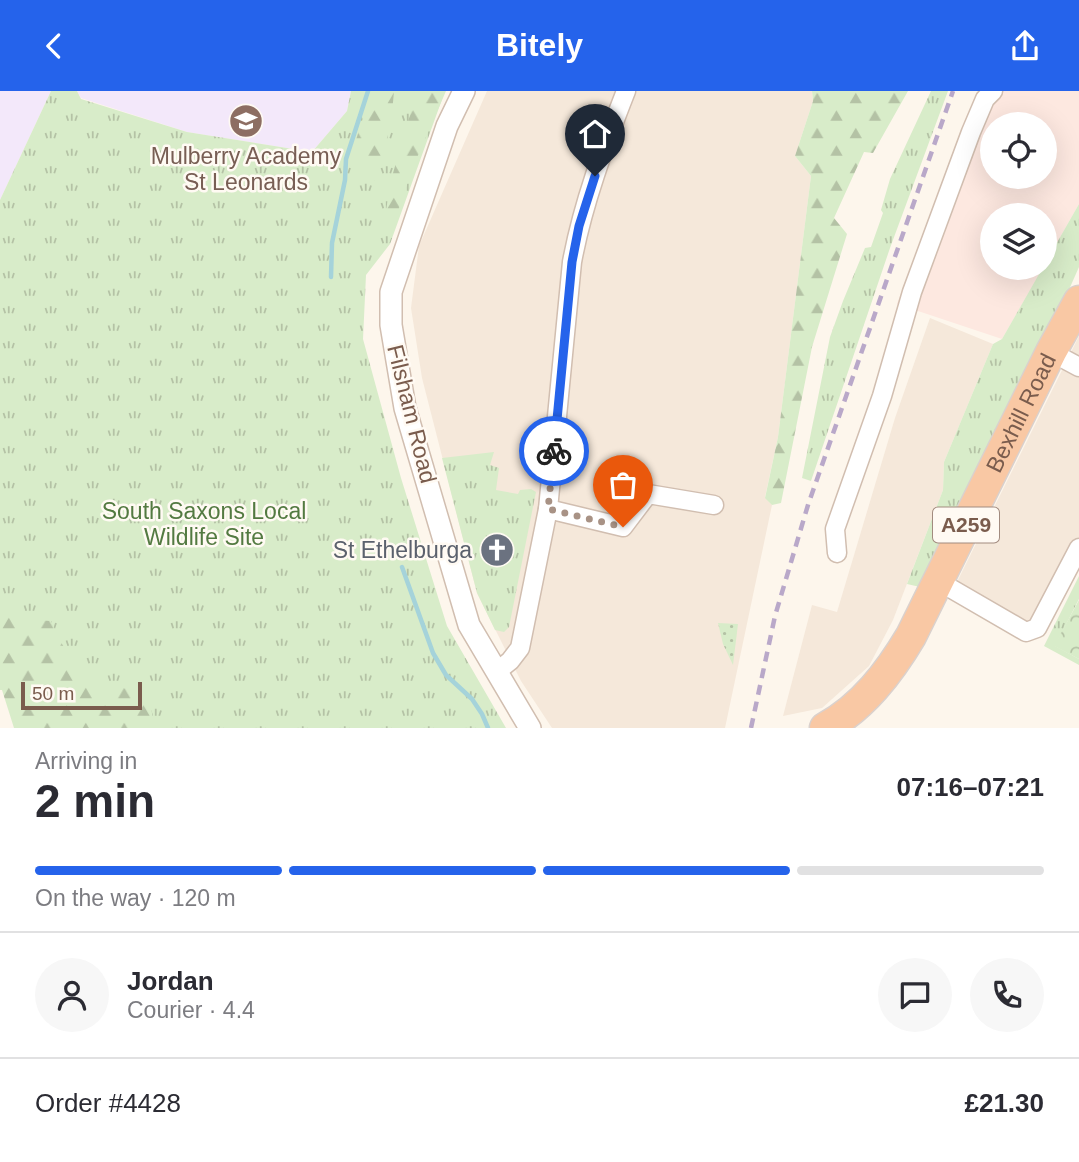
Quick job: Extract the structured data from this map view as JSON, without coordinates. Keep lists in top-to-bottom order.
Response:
{
  "streets": {
    "highway": ["Bexhill Road", "A259"],
    "street": ["Filsham Road"]
  },
  "parks": ["South Saxons Local Wildlife Site"],
  "places": {
    "school or university": ["Mulberry Academy St Leonards"],
    "church": ["St Ethelburga"]
  },
  "scale_bar": "50 m",
  "page": {
    "header": "Bitely",
    "scale": "50 m",
    "heading": ["2 min", "Arriving in", "07:16–07:21"],
    "panel": [
      "Jordan",
      "Courier · 4.4",
      "Order #4428",
      "£21.30"
    ],
    "bar": "On the way · 120 m"
  }
}
